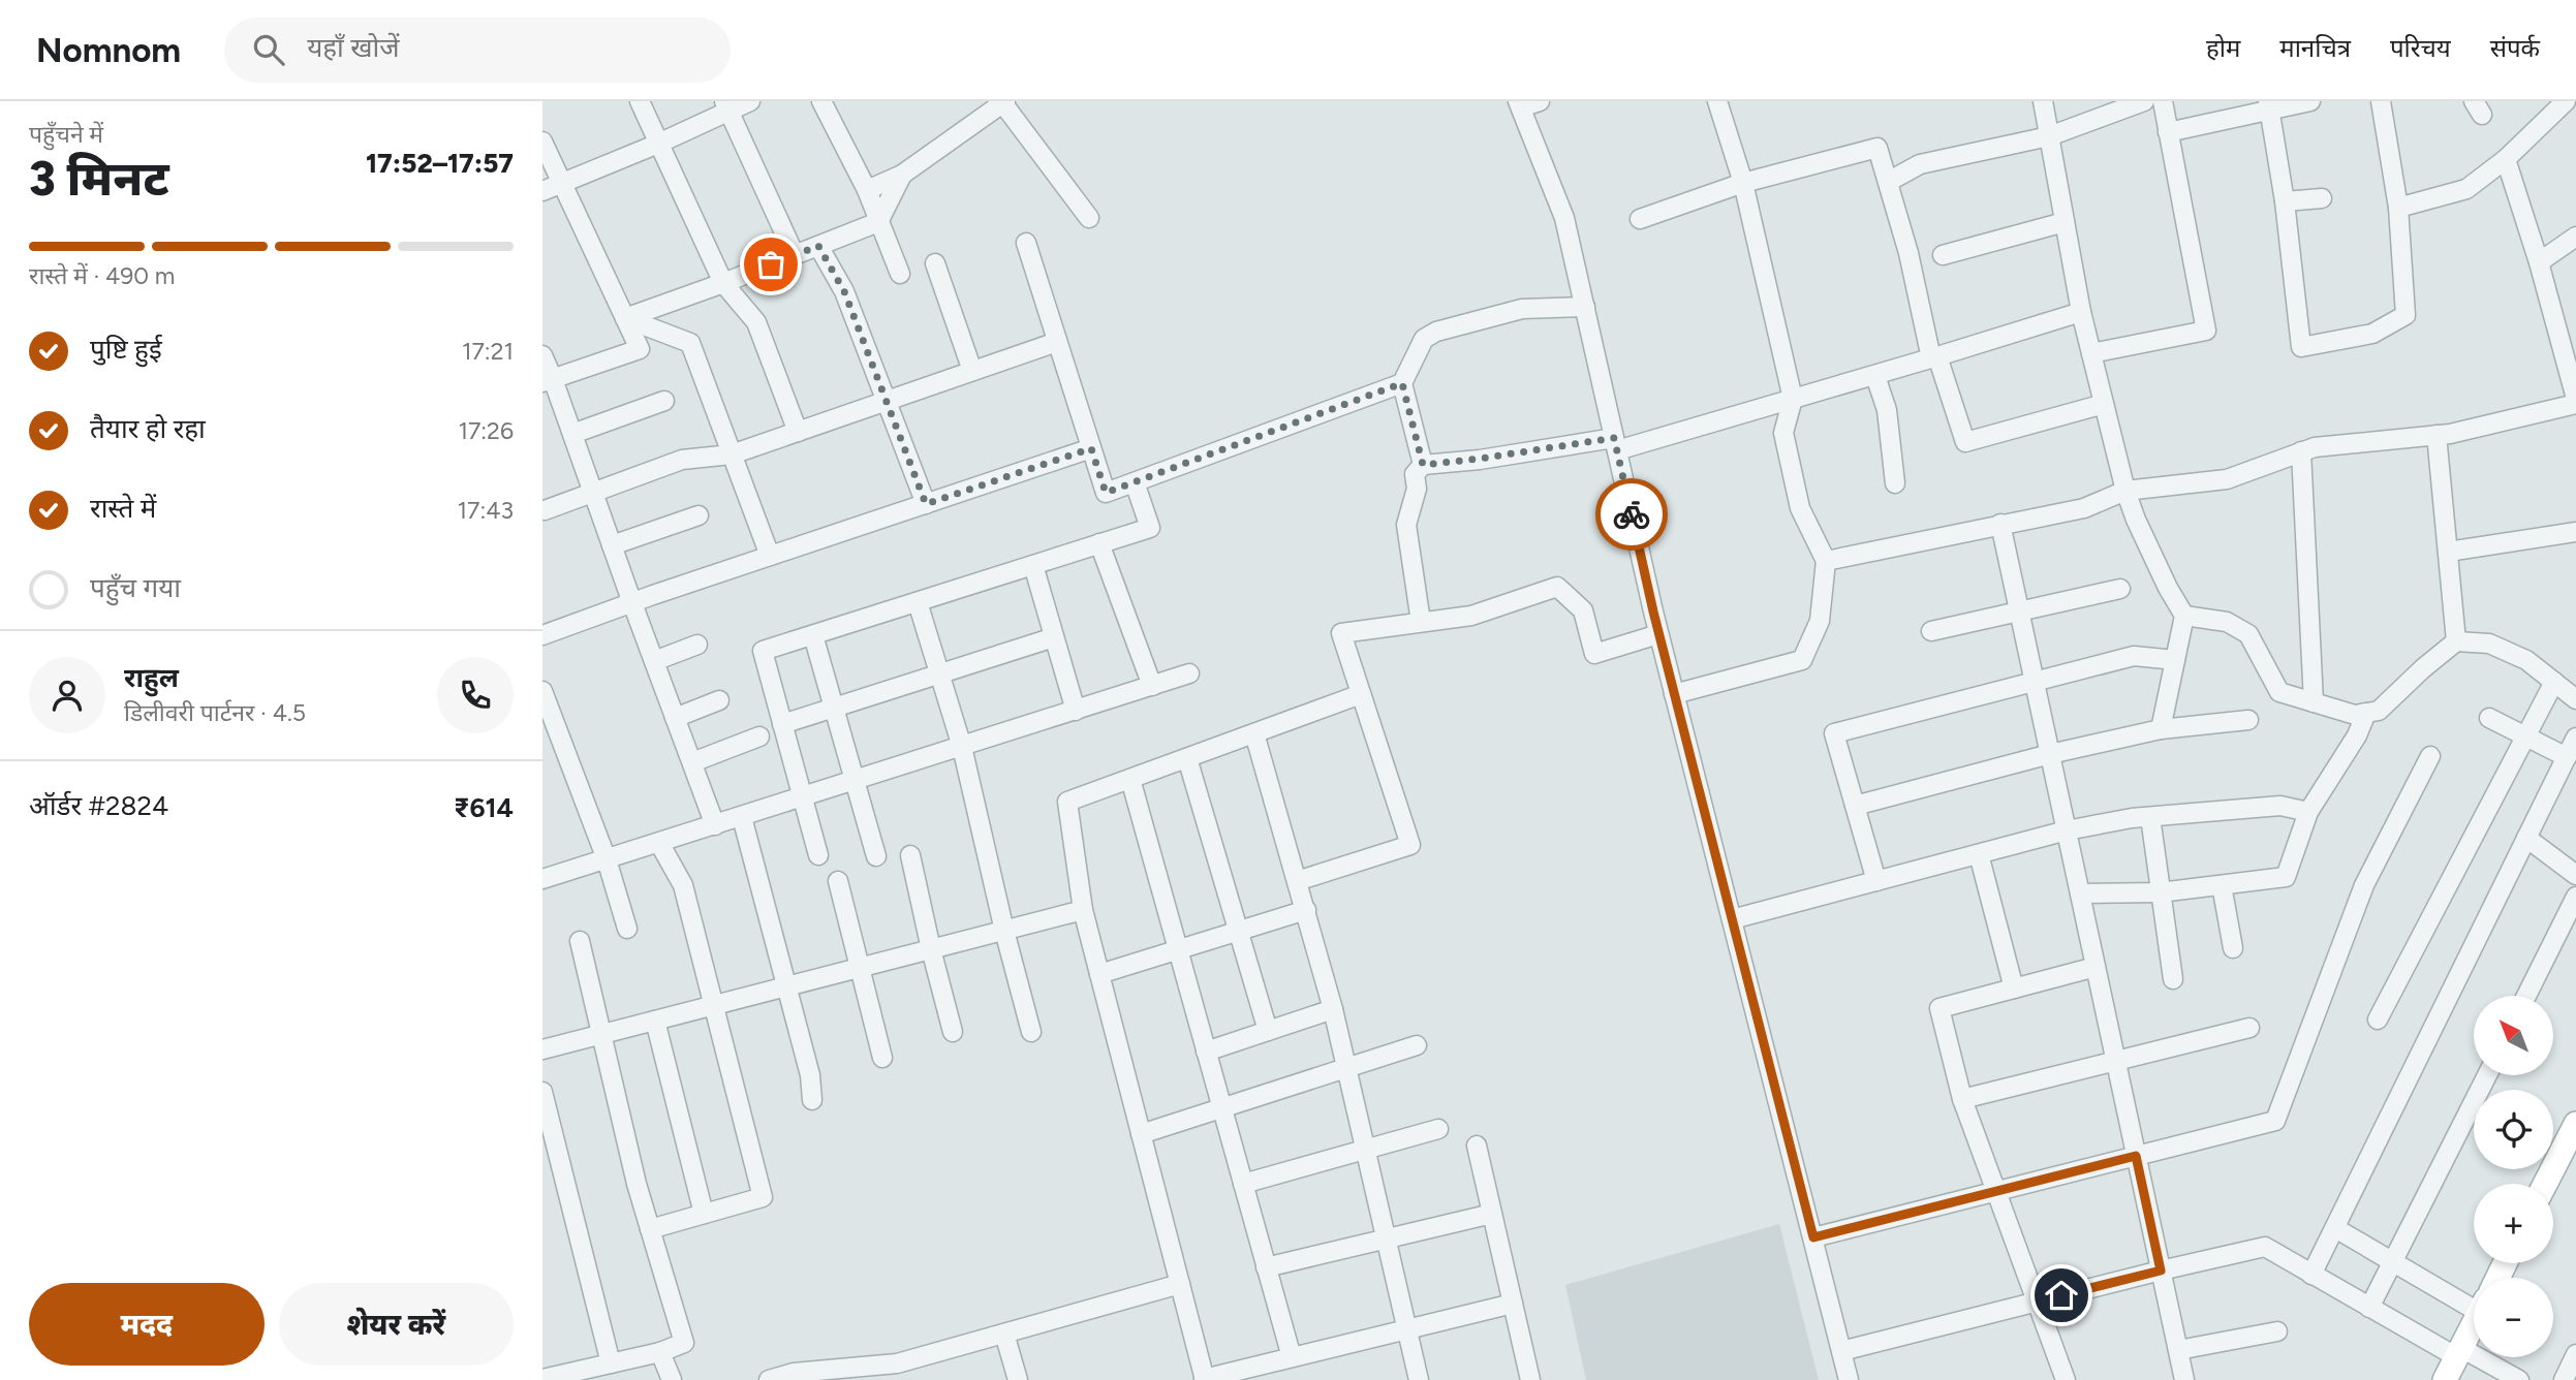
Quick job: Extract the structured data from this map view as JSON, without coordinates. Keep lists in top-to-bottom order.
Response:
{
  "north": "top left",
  "page": {
    "header": "Nomnom",
    "search": "यहाँ खोजें",
    "nav": [
      "होम",
      "मानचित्र",
      "परिचय",
      "संपर्क"
    ],
    "heading": ["3 मिनट", "पहुँचने में", "17:52–17:57"],
    "panel": [
      "राहुल",
      "डिलीवरी पार्टनर · 4.5",
      "ऑर्डर #2824",
      "₹614"
    ],
    "bar": "रास्ते में · 490 m",
    "list": [
      ["पुष्टि हुई", "17:21"],
      ["तैयार हो रहा", "17:26"],
      ["रास्ते में", "17:43"],
      "पहुँच गया"
    ],
    "map_buttons": ["+", "−"],
    "buttons": ["मदद", "शेयर करें"]
  }
}
